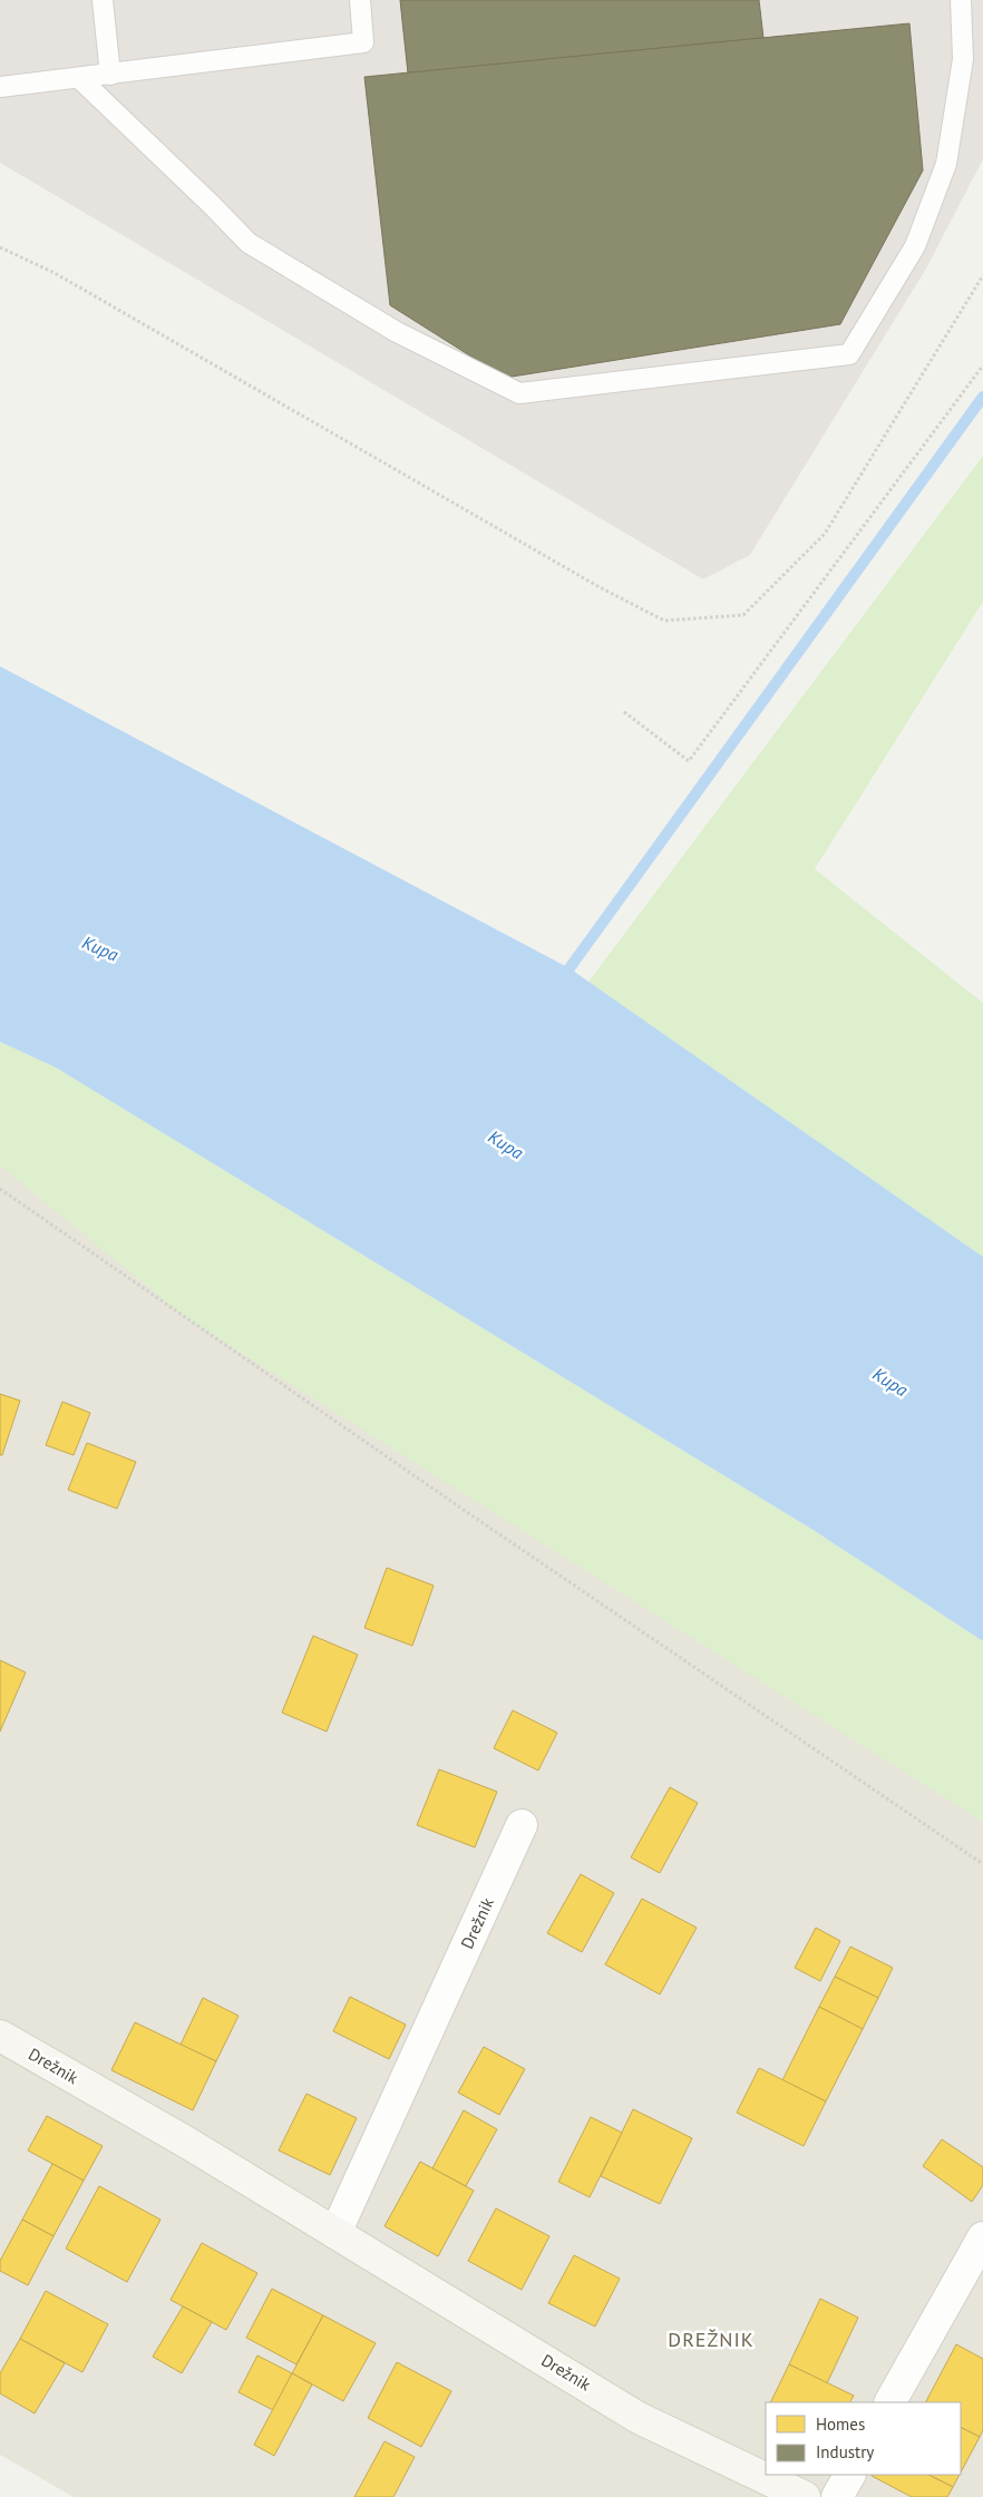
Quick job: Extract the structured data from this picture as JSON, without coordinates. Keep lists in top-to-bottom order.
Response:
{
  "streets": {
    "street": ["Drežnik"]
  },
  "districts": ["DREŽNIK"],
  "water": ["Kupa"],
  "legend": ["Homes", "Industry"]
}
